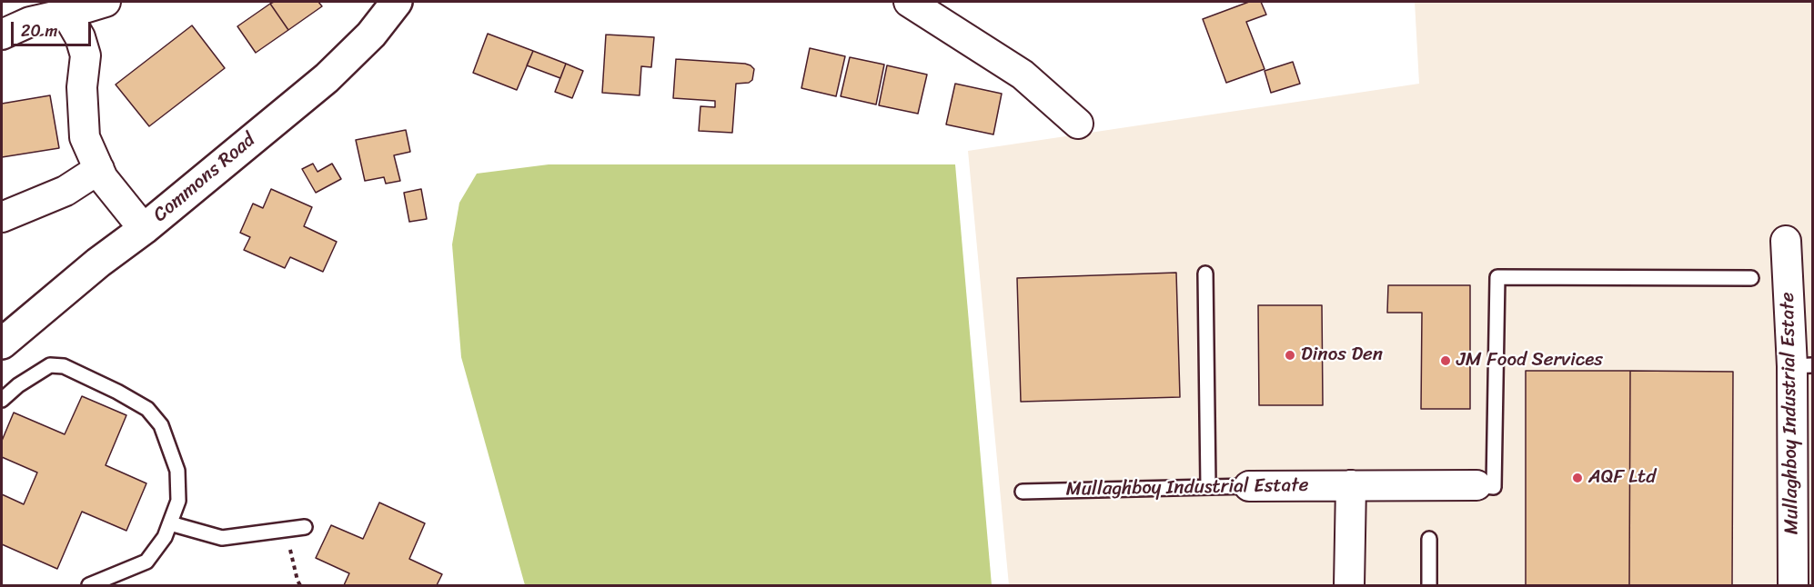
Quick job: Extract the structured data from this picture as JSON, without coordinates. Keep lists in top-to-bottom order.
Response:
{
  "streets": {
    "street": ["Commons Road", "Mullaghboy Industrial Estate"]
  },
  "places": ["Dinos Den", "JM Food Services", "AQF Ltd"],
  "scale_bar": "20 m"
}
